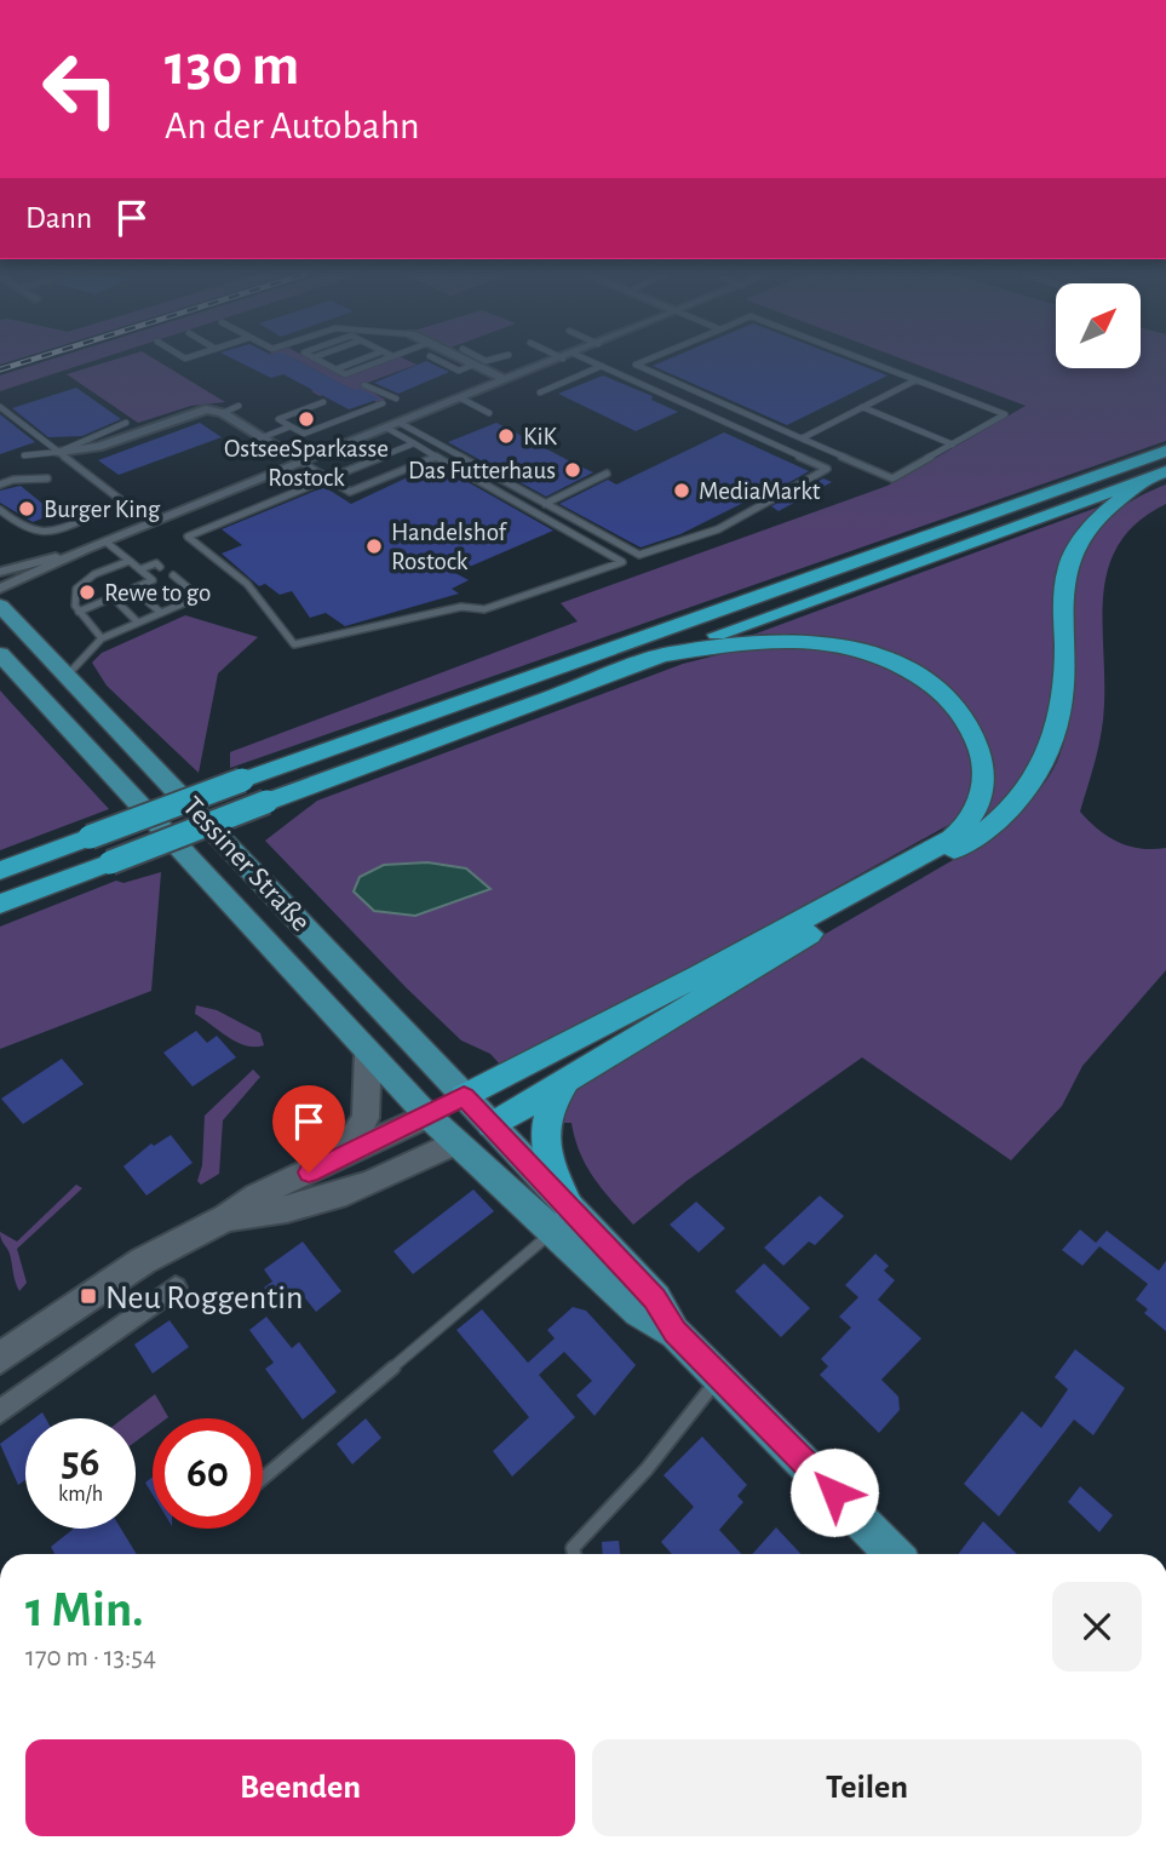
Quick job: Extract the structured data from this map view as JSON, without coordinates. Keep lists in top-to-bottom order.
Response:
{
  "streets": {
    "main road": ["Tessiner Straße"]
  },
  "places": {
    "other": [
      "OstseeSparkasse Rostock",
      "KiK",
      "Das Futterhaus",
      "MediaMarkt",
      "Burger King",
      "Handelshof Rostock",
      "Rewe to go"
    ],
    "transit": ["Neu Roggentin"]
  },
  "north": "top right",
  "page": {
    "turn": ["130 m", "An der Autobahn"],
    "then": "Dann",
    "speed": "56 km/h",
    "limit": "60",
    "heading": ["1 Min.", "170 m · 13:54"],
    "buttons": ["Beenden", "Teilen"]
  }
}
